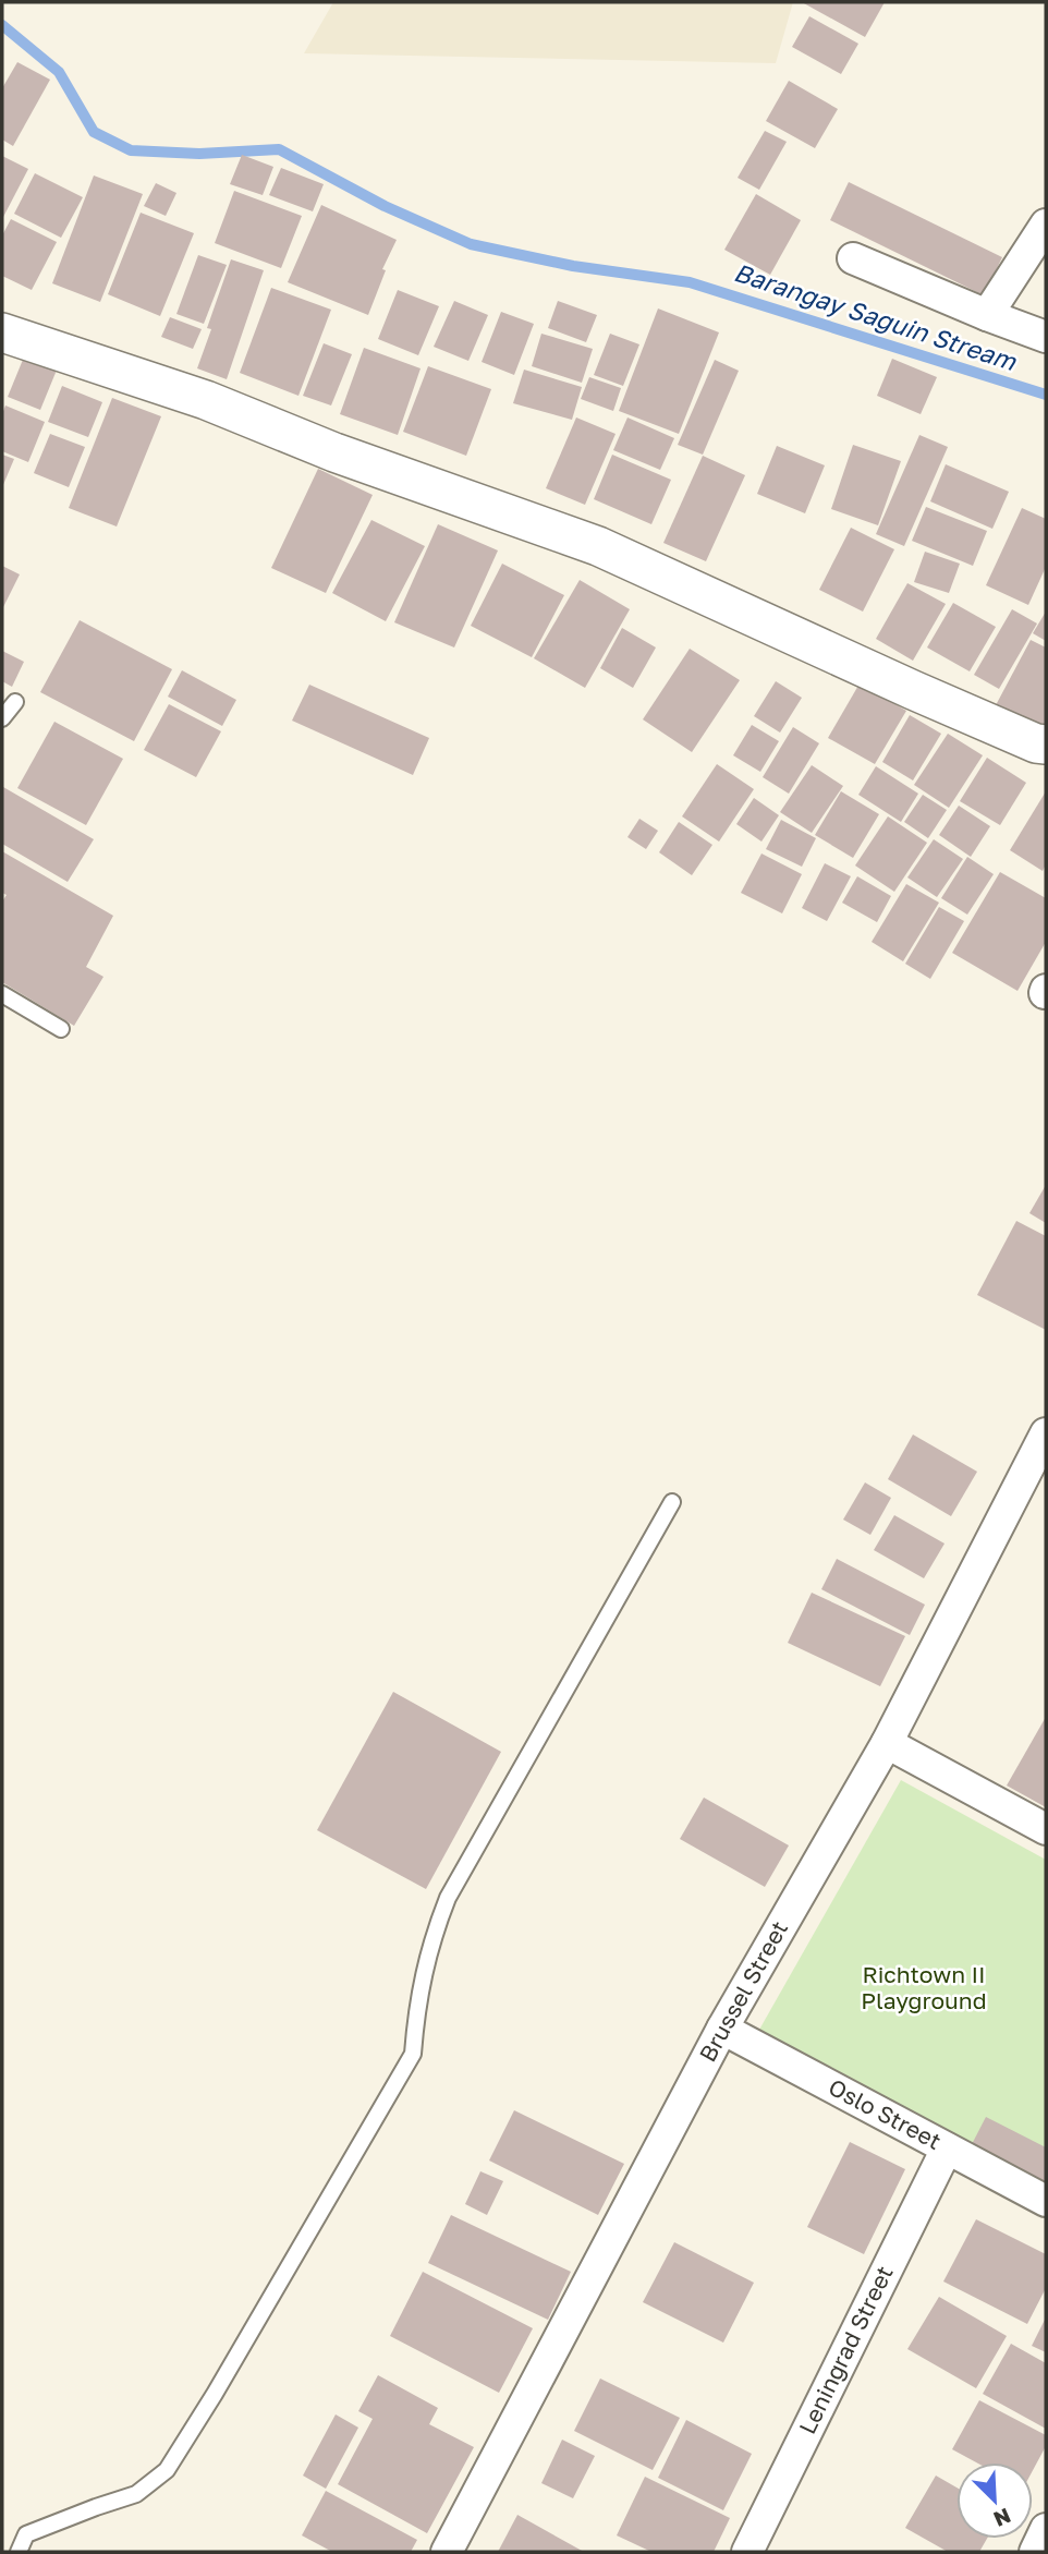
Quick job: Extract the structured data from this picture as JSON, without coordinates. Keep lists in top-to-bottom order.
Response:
{
  "streets": {
    "street": ["Brussel Street", "Oslo Street", "Leningrad Street"]
  },
  "crossings": [
    ["Brussel Street", "Oslo Street"],
    ["Oslo Street", "Leningrad Street"]
  ],
  "water": ["Barangay Saguin Stream"],
  "parks": ["Richtown II Playground"],
  "north": "bottom right"
}
